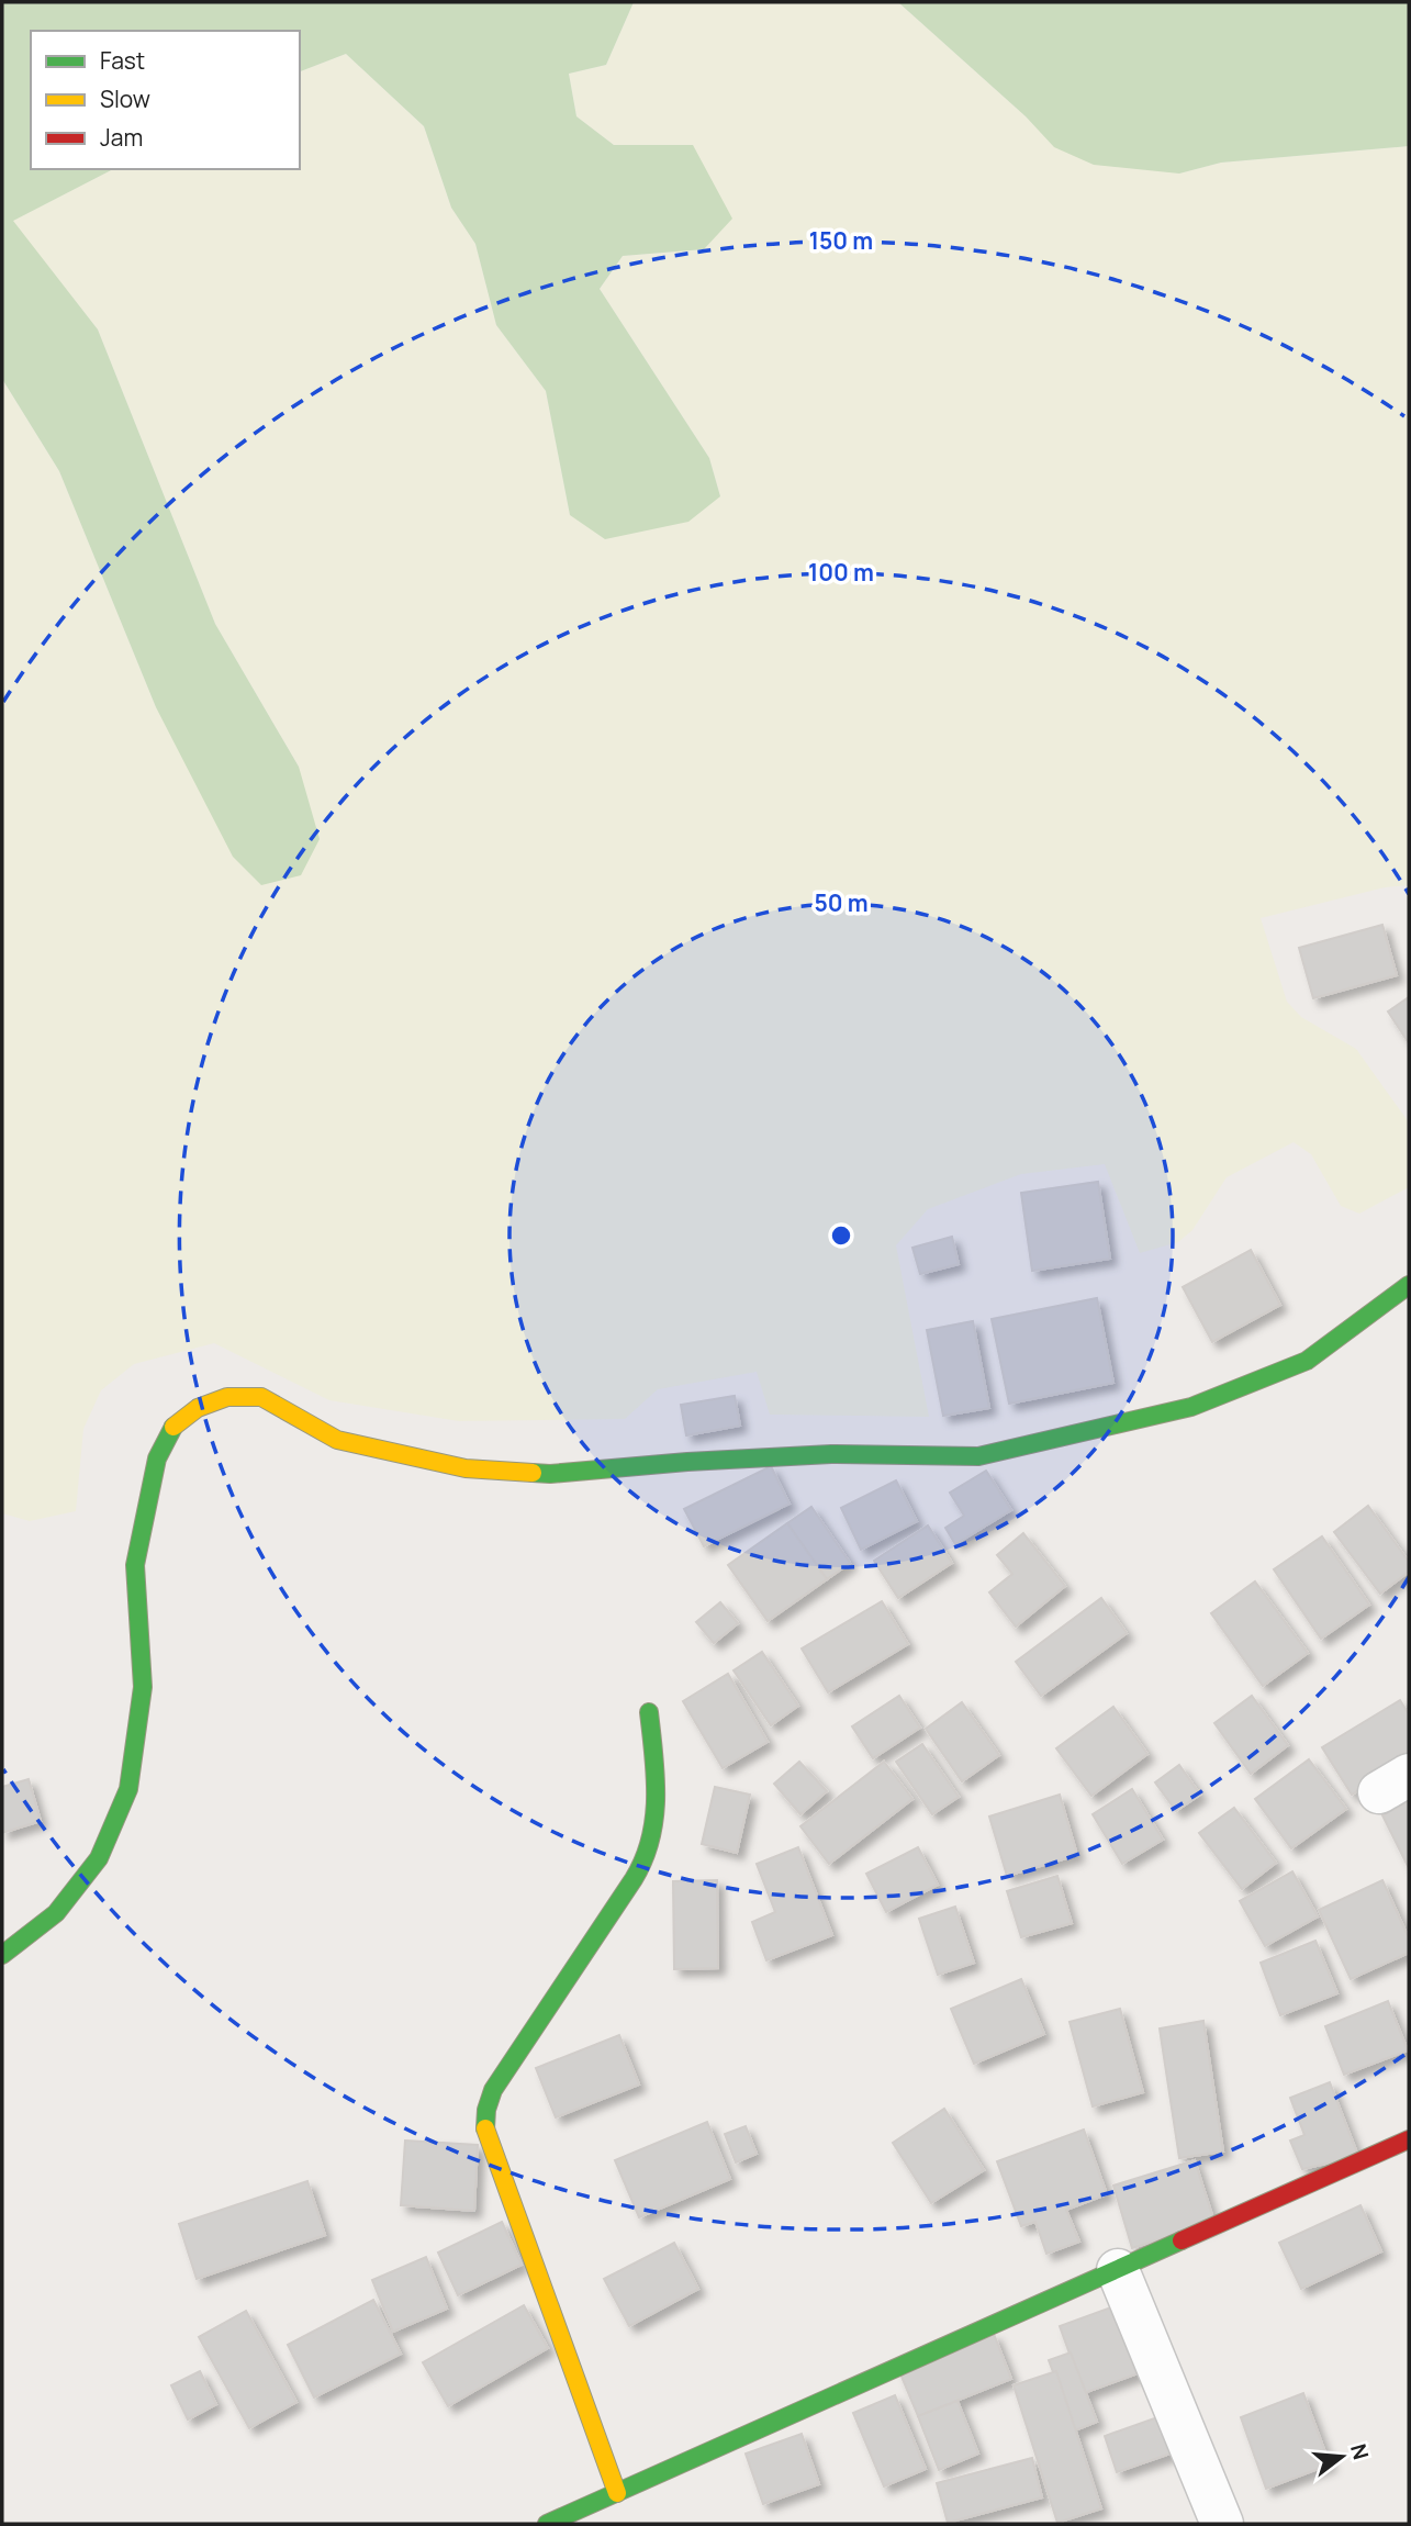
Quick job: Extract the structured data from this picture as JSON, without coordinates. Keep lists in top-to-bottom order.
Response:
{
  "legend": ["Fast", "Slow", "Jam"],
  "north": "right",
  "rings": ["150 m", "100 m", "50 m"]
}
